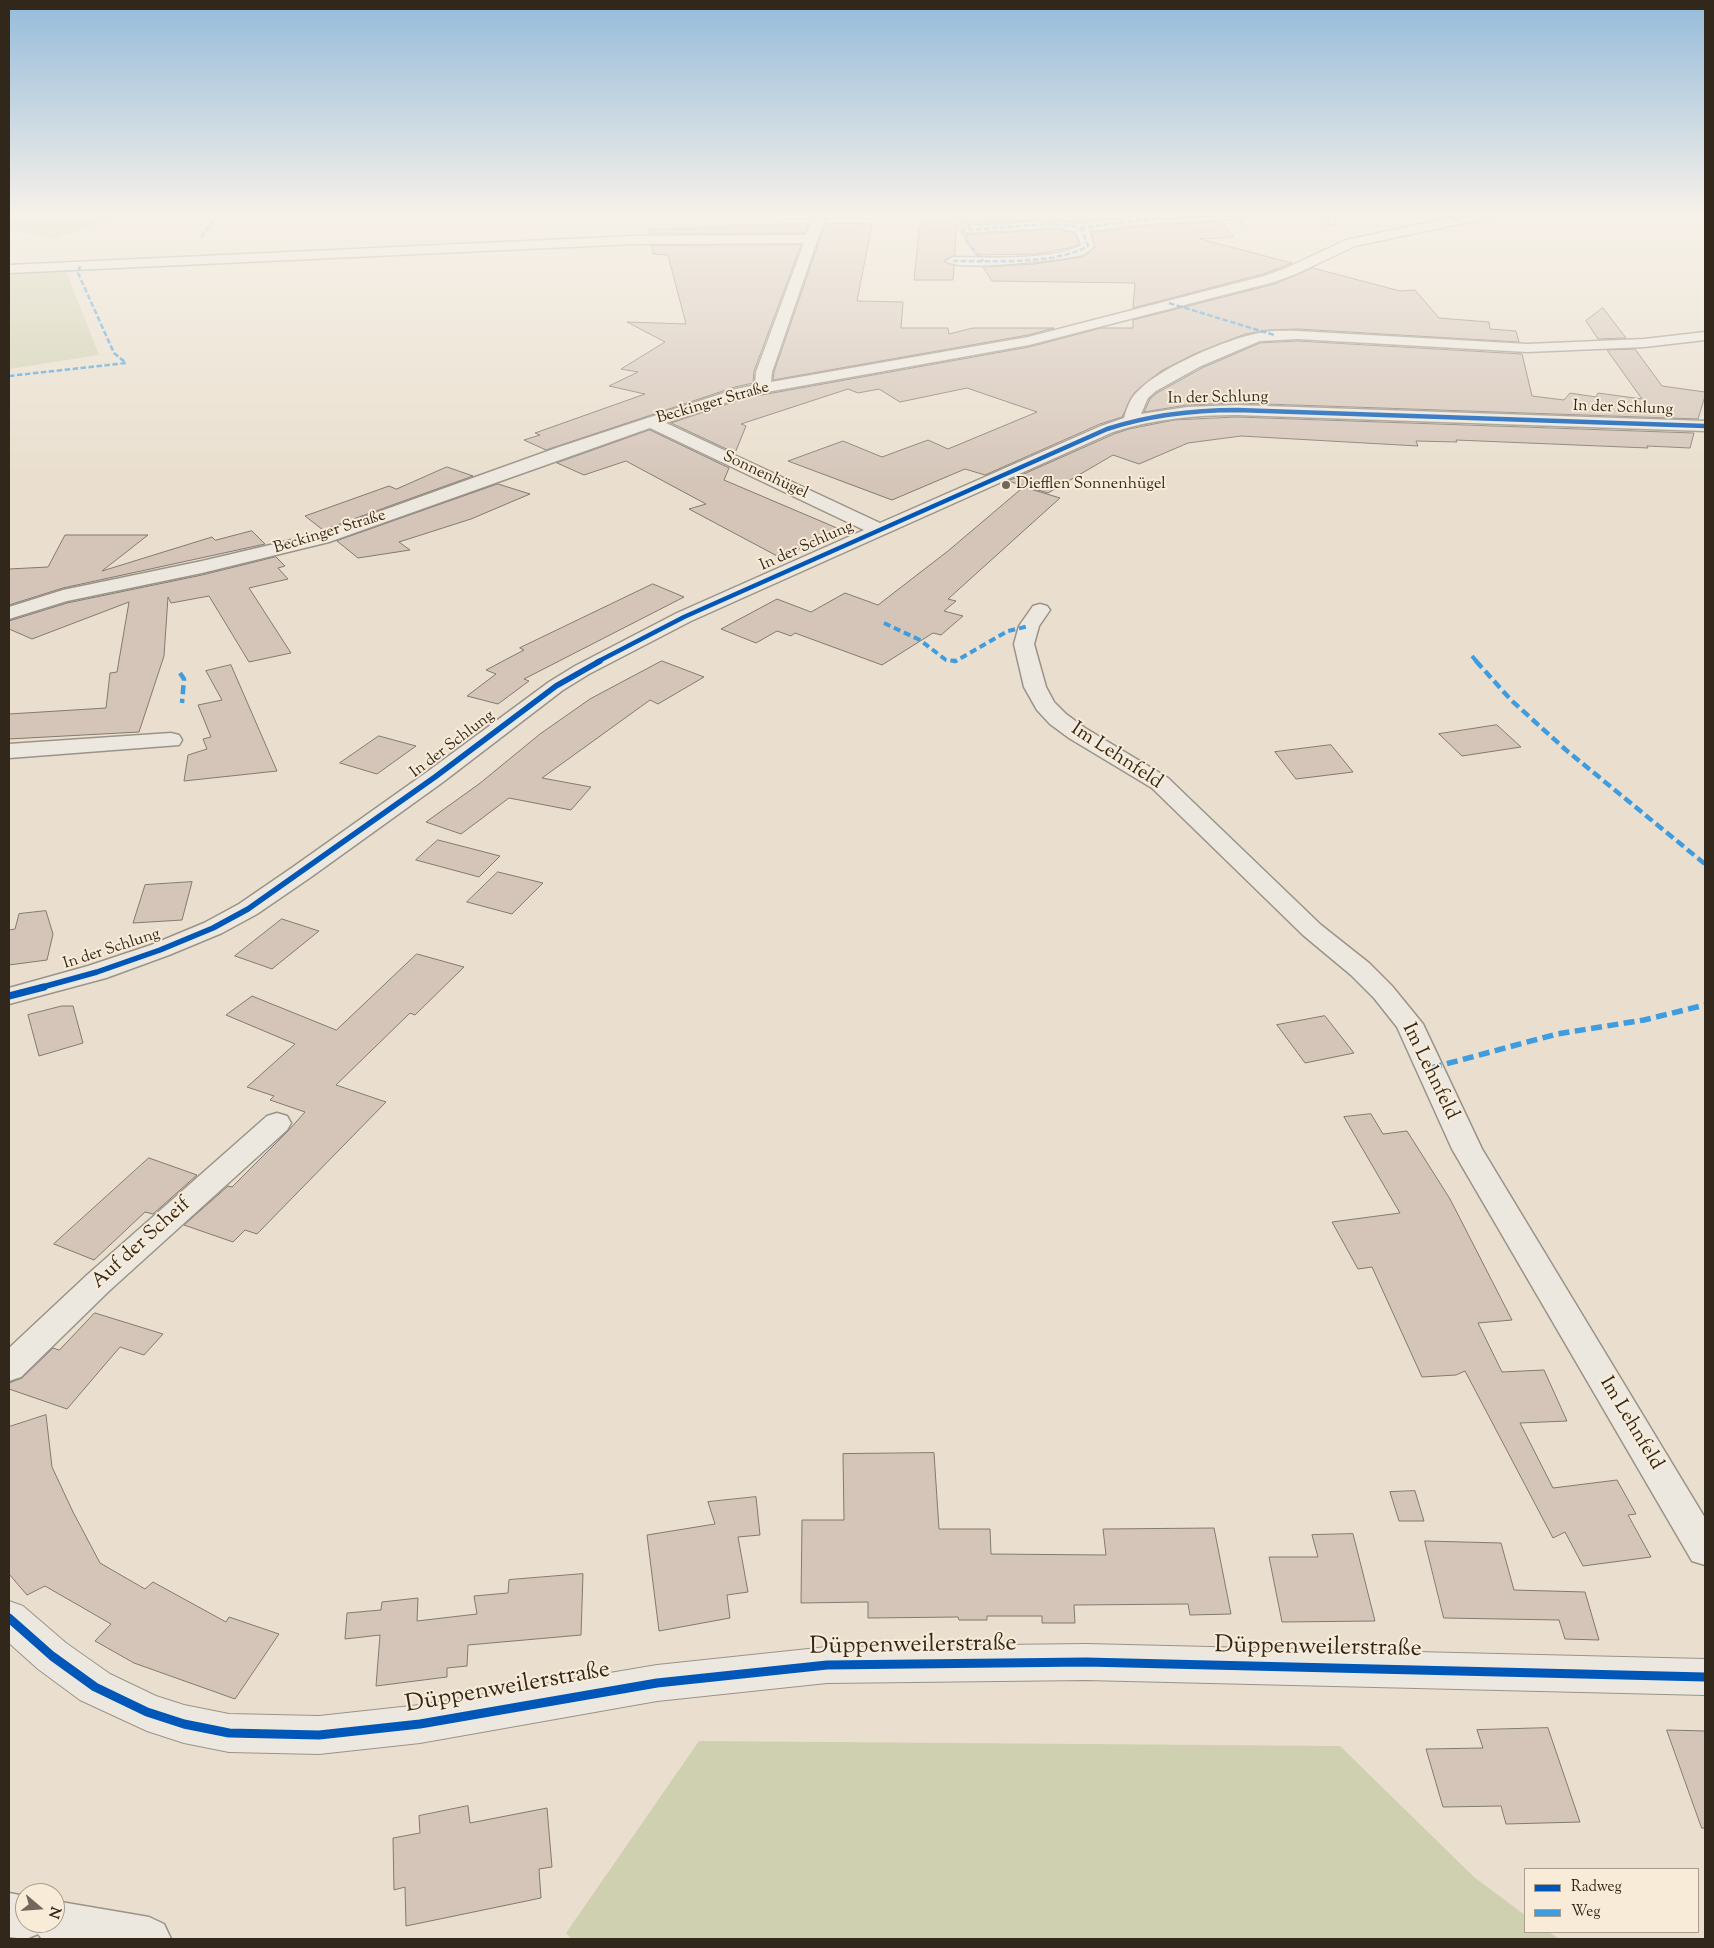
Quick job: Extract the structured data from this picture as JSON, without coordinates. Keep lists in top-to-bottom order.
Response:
{
  "streets": {
    "street": [
      "In der Schlung",
      "Beckinger Straße",
      "Sonnenhügel",
      "Im Lehnfeld",
      "Auf der Scheif",
      "Düppenweilerstraße"
    ]
  },
  "crossings": [
    ["In der Schlung", "Sonnenhügel"],
    ["Beckinger Straße", "Sonnenhügel"]
  ],
  "places": ["Diefflen Sonnenhügel"],
  "legend": ["Radweg", "Weg"],
  "north": "right"
}
